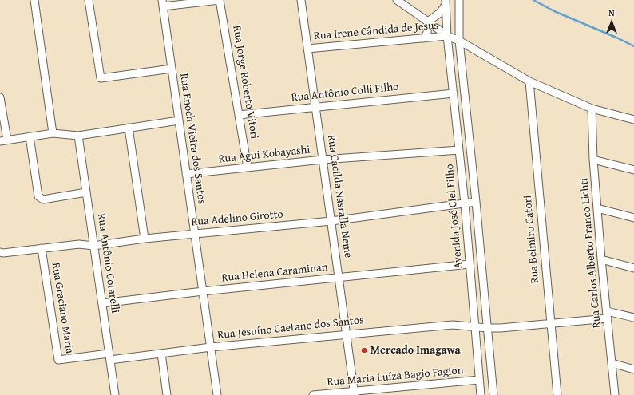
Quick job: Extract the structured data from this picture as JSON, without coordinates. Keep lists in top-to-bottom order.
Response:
{
  "streets": {
    "street": [
      "Rua Irene Cândida de Jesus",
      "Rua Jorge Roberto Vitori",
      "Rua Antônio Colli Filho",
      "Rua Enoch Vieira dos Santos",
      "Rua Agui Kobayashi",
      "Rua Cacilda Nasralla Neme",
      "Avenida José Ciel Filho",
      "Rua Adelino Girotto",
      "Rua Belmiro Catori",
      "Rua Carlos Alberto Franco Lichti",
      "Rua Antônio Cotarelli",
      "Rua Helena Caraminan",
      "Rua Graciano Maria",
      "Rua Jesuíno Caetano dos Santos",
      "Rua Maria Luíza Bagio Fagion"
    ]
  },
  "crossings": [
    ["Rua Irene Cândida de Jesus", "Rua Cacilda Nasralla Neme"],
    ["Rua Irene Cândida de Jesus", "Avenida José Ciel Filho"],
    ["Rua Jorge Roberto Vitori", "Rua Antônio Colli Filho"],
    ["Rua Jorge Roberto Vitori", "Rua Agui Kobayashi"],
    ["Rua Antônio Colli Filho", "Rua Cacilda Nasralla Neme"],
    ["Rua Antônio Colli Filho", "Avenida José Ciel Filho"],
    ["Rua Enoch Vieira dos Santos", "Rua Agui Kobayashi"],
    ["Rua Enoch Vieira dos Santos", "Rua Adelino Girotto"],
    ["Rua Enoch Vieira dos Santos", "Rua Helena Caraminan"],
    ["Rua Enoch Vieira dos Santos", "Rua Jesuíno Caetano dos Santos"],
    ["Rua Agui Kobayashi", "Rua Cacilda Nasralla Neme"],
    ["Rua Agui Kobayashi", "Avenida José Ciel Filho"],
    ["Rua Cacilda Nasralla Neme", "Rua Adelino Girotto"],
    ["Rua Cacilda Nasralla Neme", "Rua Helena Caraminan"],
    ["Rua Cacilda Nasralla Neme", "Rua Jesuíno Caetano dos Santos"],
    ["Rua Cacilda Nasralla Neme", "Rua Maria Luíza Bagio Fagion"],
    ["Avenida José Ciel Filho", "Rua Adelino Girotto"],
    ["Avenida José Ciel Filho", "Rua Helena Caraminan"],
    ["Avenida José Ciel Filho", "Rua Jesuíno Caetano dos Santos"],
    ["Avenida José Ciel Filho", "Rua Maria Luíza Bagio Fagion"],
    ["Rua Adelino Girotto", "Rua Antônio Cotarelli"],
    ["Rua Adelino Girotto", "Rua Graciano Maria"],
    ["Rua Belmiro Catori", "Rua Jesuíno Caetano dos Santos"],
    ["Rua Carlos Alberto Franco Lichti", "Rua Jesuíno Caetano dos Santos"],
    ["Rua Antônio Cotarelli", "Rua Helena Caraminan"],
    ["Rua Antônio Cotarelli", "Rua Graciano Maria"],
    ["Rua Antônio Cotarelli", "Rua Jesuíno Caetano dos Santos"],
    ["Rua Graciano Maria", "Rua Jesuíno Caetano dos Santos"]
  ],
  "places": ["Mercado Imagawa"],
  "north": "top"
}
